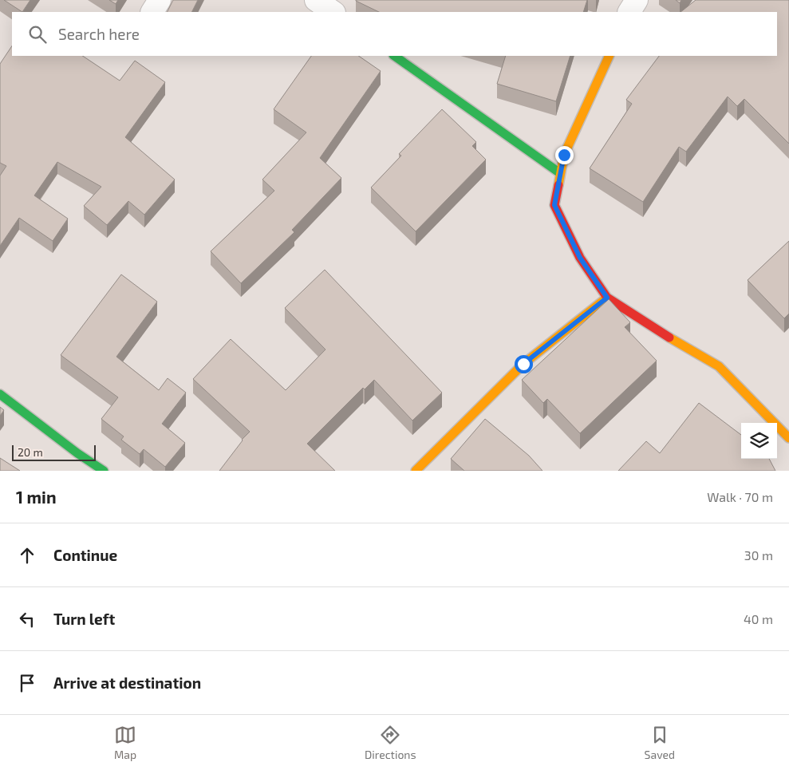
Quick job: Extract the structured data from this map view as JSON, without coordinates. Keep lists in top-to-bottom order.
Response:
{
  "scale_bar": "20 m",
  "page": {
    "search": "Search here",
    "scale": "20 m",
    "heading": ["1 min", "Walk · 70 m"],
    "list": [
      ["Continue", "30 m"],
      ["Turn left", "40 m"],
      "Arrive at destination"
    ],
    "nav": ["Map", "Directions", "Saved"]
  }
}
